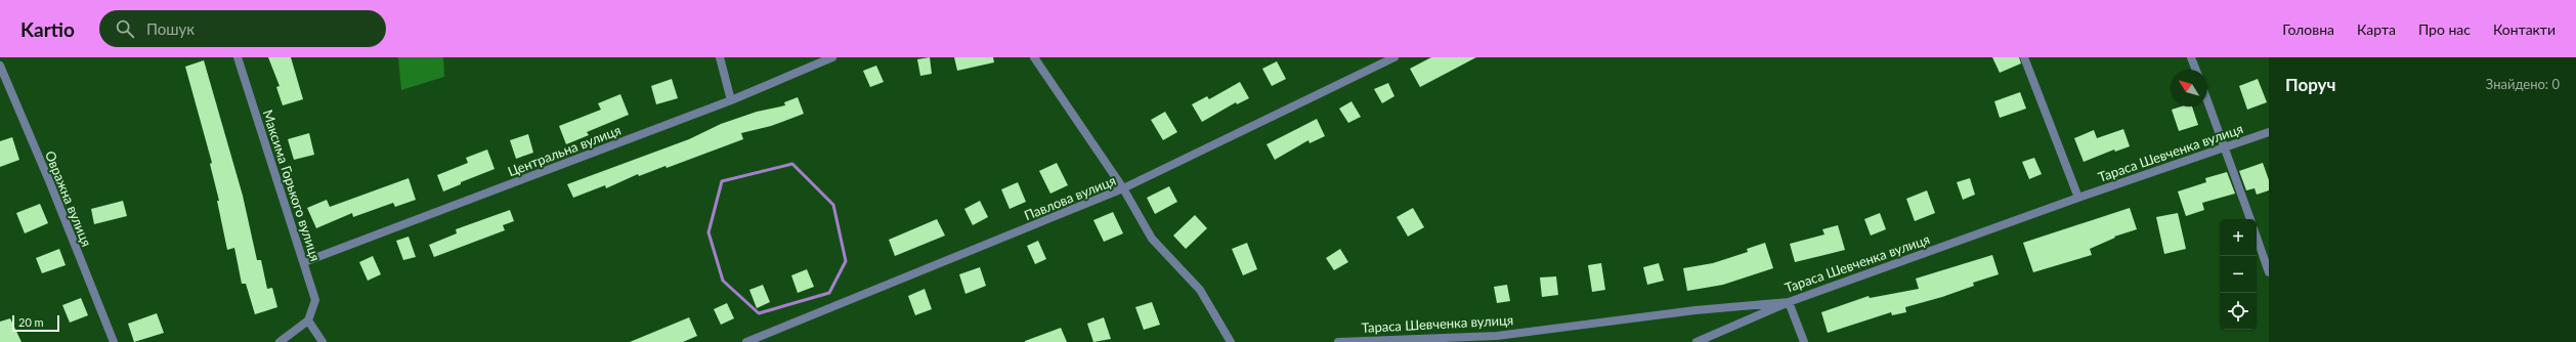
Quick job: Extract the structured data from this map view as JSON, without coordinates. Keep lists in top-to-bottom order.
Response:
{
  "streets": {
    "street": [
      "Центральна вулиця",
      "Тараса Шевченка вулиця",
      "Максима Горького вулиця",
      "Павлова вулиця",
      "Овражна вулиця"
    ]
  },
  "crossings": [
    ["Центральна вулиця", "Максима Горького вулиця"]
  ],
  "scale_bar": "20 m",
  "north": "top left",
  "page": {
    "header": "Kartio",
    "search": "Пошук",
    "nav": [
      "Головна",
      "Карта",
      "Про нас",
      "Контакти"
    ],
    "heading": ["Поруч", "Знайдено: 0"],
    "map_buttons": ["+", "−"],
    "scale": "20 m"
  }
}
